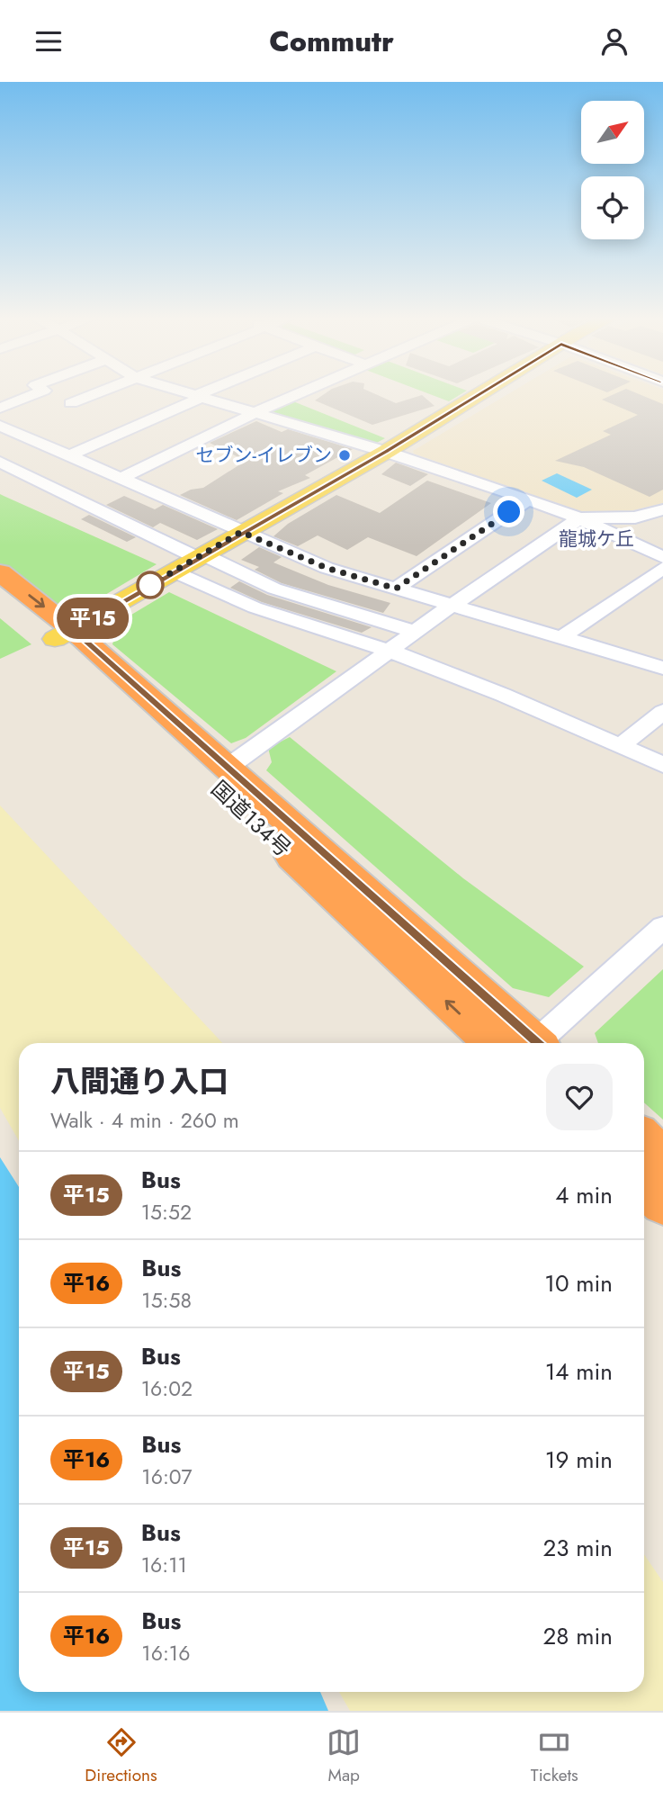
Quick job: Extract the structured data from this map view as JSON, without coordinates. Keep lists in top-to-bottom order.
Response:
{
  "streets": {
    "highway": ["国道134号"]
  },
  "districts": ["龍城ケ丘"],
  "places": ["セブン-イレブン"],
  "lines": ["bus line 平15"],
  "north": "top right",
  "page": {
    "header": "Commutr",
    "on_map": "平15",
    "heading": ["八間通り入口", "Walk · 4 min · 260 m"],
    "list": [
      {
        "mark": "平15",
        "name": "Bus",
        "note": "15:52",
        "value": "4 min"
      },
      {
        "mark": "平16",
        "name": "Bus",
        "note": "15:58",
        "value": "10 min"
      },
      {
        "mark": "平15",
        "name": "Bus",
        "note": "16:02",
        "value": "14 min"
      },
      {
        "mark": "平16",
        "name": "Bus",
        "note": "16:07",
        "value": "19 min"
      },
      {
        "mark": "平15",
        "name": "Bus",
        "note": "16:11",
        "value": "23 min"
      },
      {
        "mark": "平16",
        "name": "Bus",
        "note": "16:16",
        "value": "28 min"
      }
    ],
    "tabs": ["Directions", "Map", "Tickets"]
  }
}
